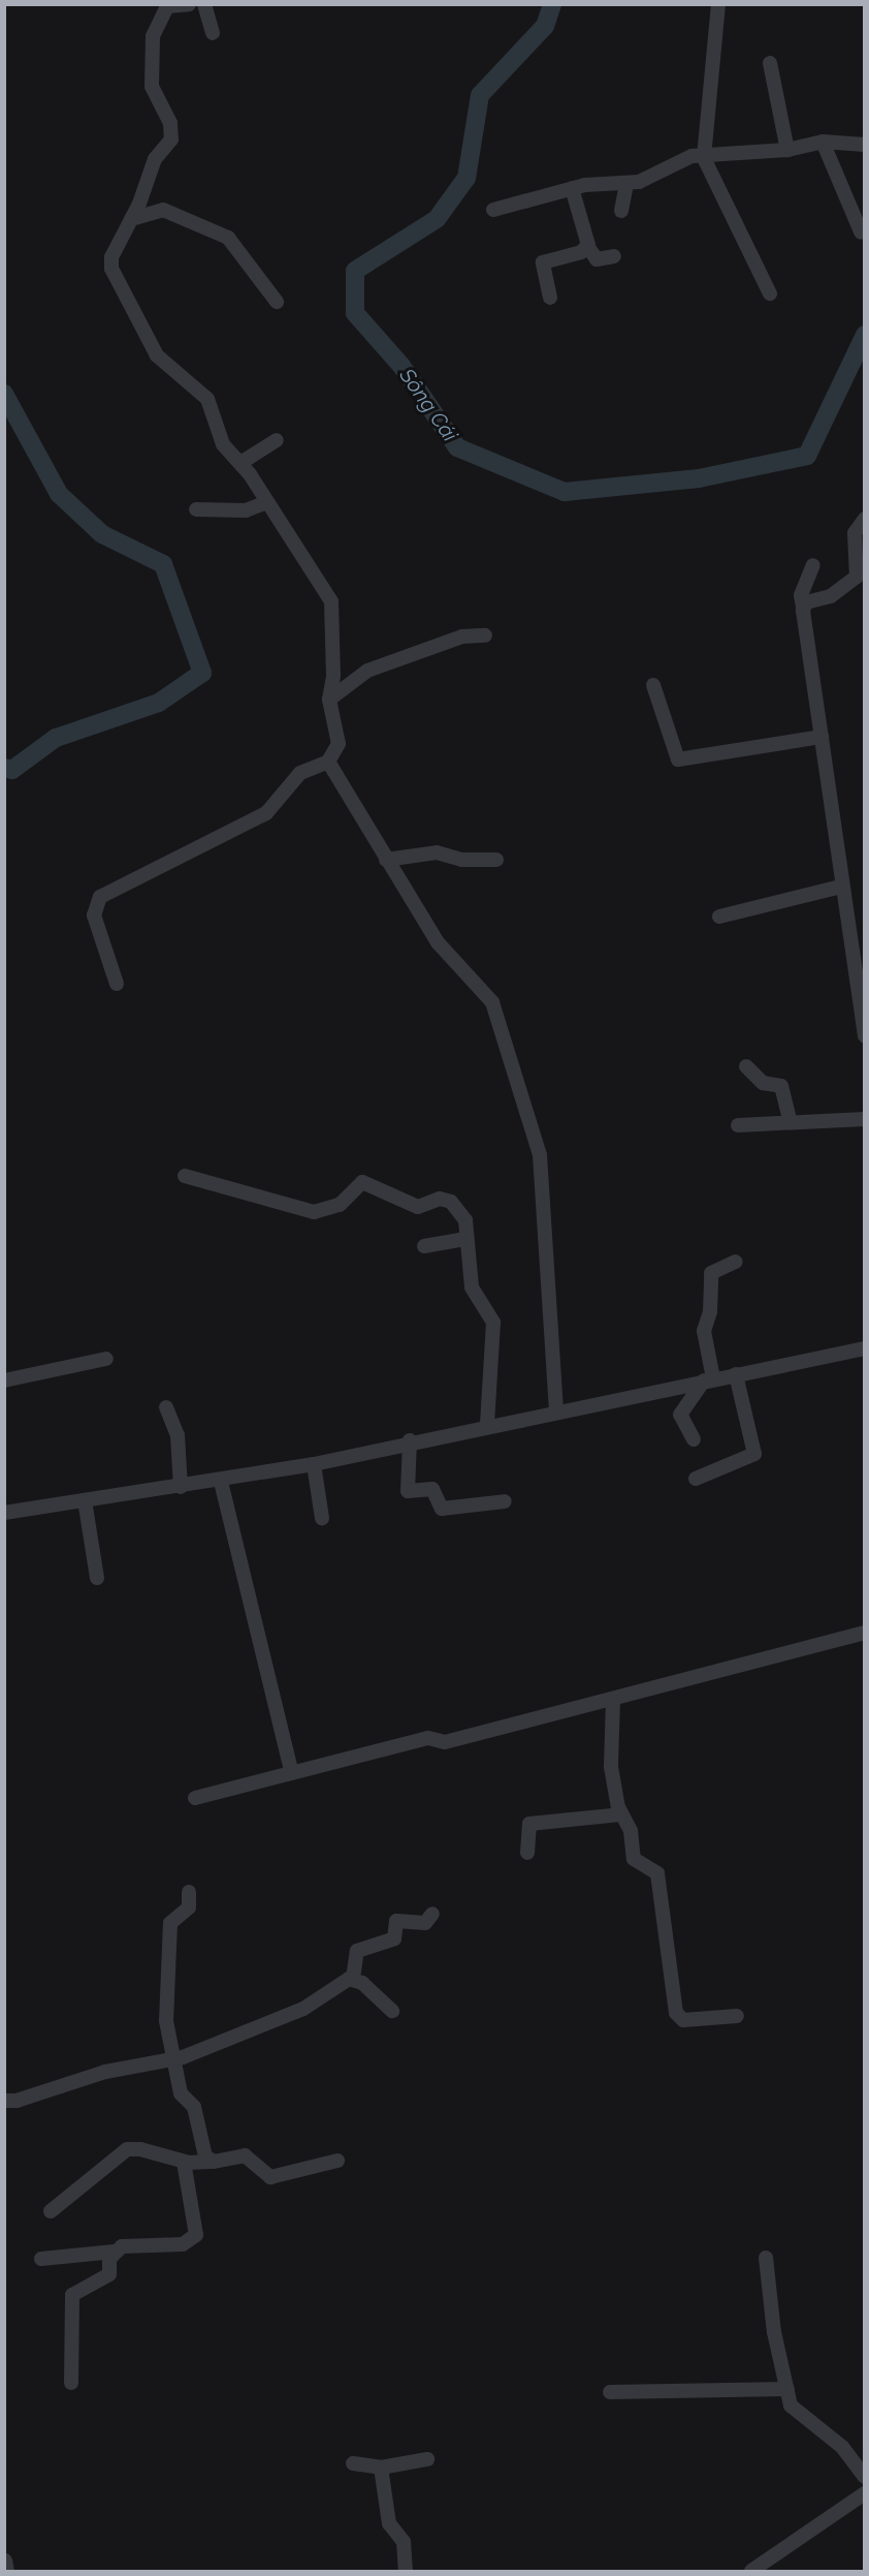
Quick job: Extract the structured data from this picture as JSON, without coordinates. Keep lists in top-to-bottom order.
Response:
{
  "water": ["Sông Cái"]
}
